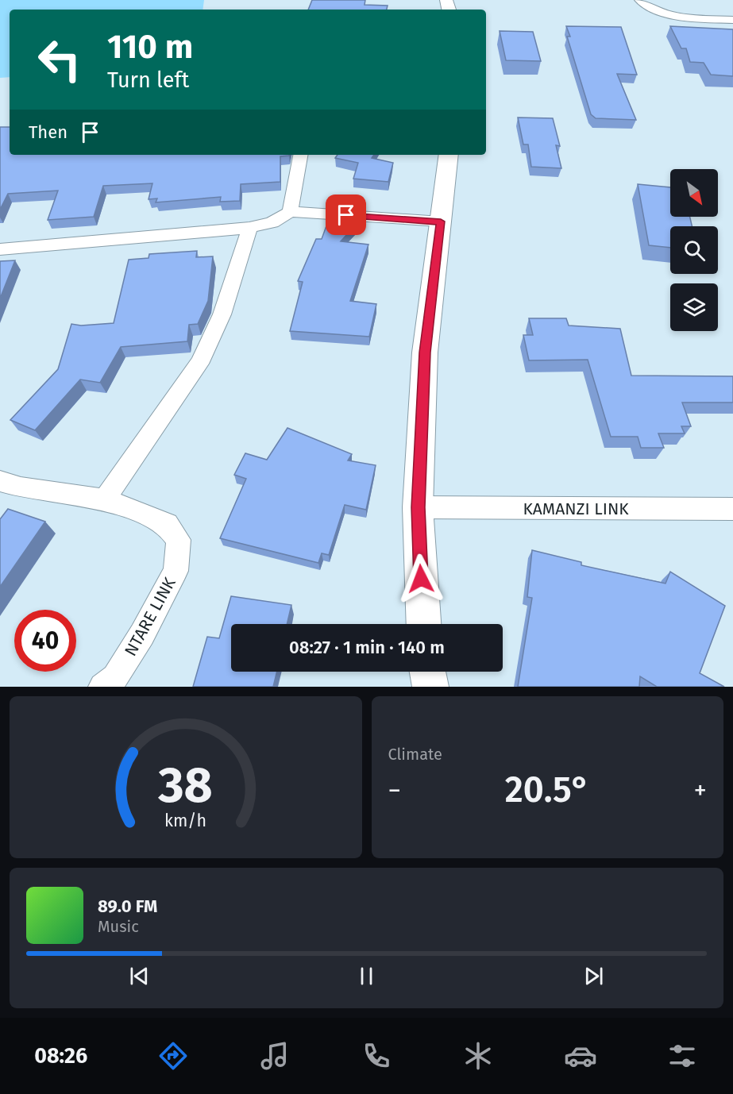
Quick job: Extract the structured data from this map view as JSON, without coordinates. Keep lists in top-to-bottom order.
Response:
{
  "streets": {
    "street": ["KAMANZI LINK", "NTARE LINK"]
  },
  "north": "bottom right",
  "page": {
    "turn": ["110 m", "Turn left"],
    "then": "Then",
    "limit": "40",
    "trip": "08:27 · 1 min · 140 m",
    "tile": "Climate",
    "heat": ["−", "20.5°", "+"],
    "song": ["89.0 FM", "Music"],
    "tabs": "08:26",
    "gauge": ["38", "km/h"]
  }
}
